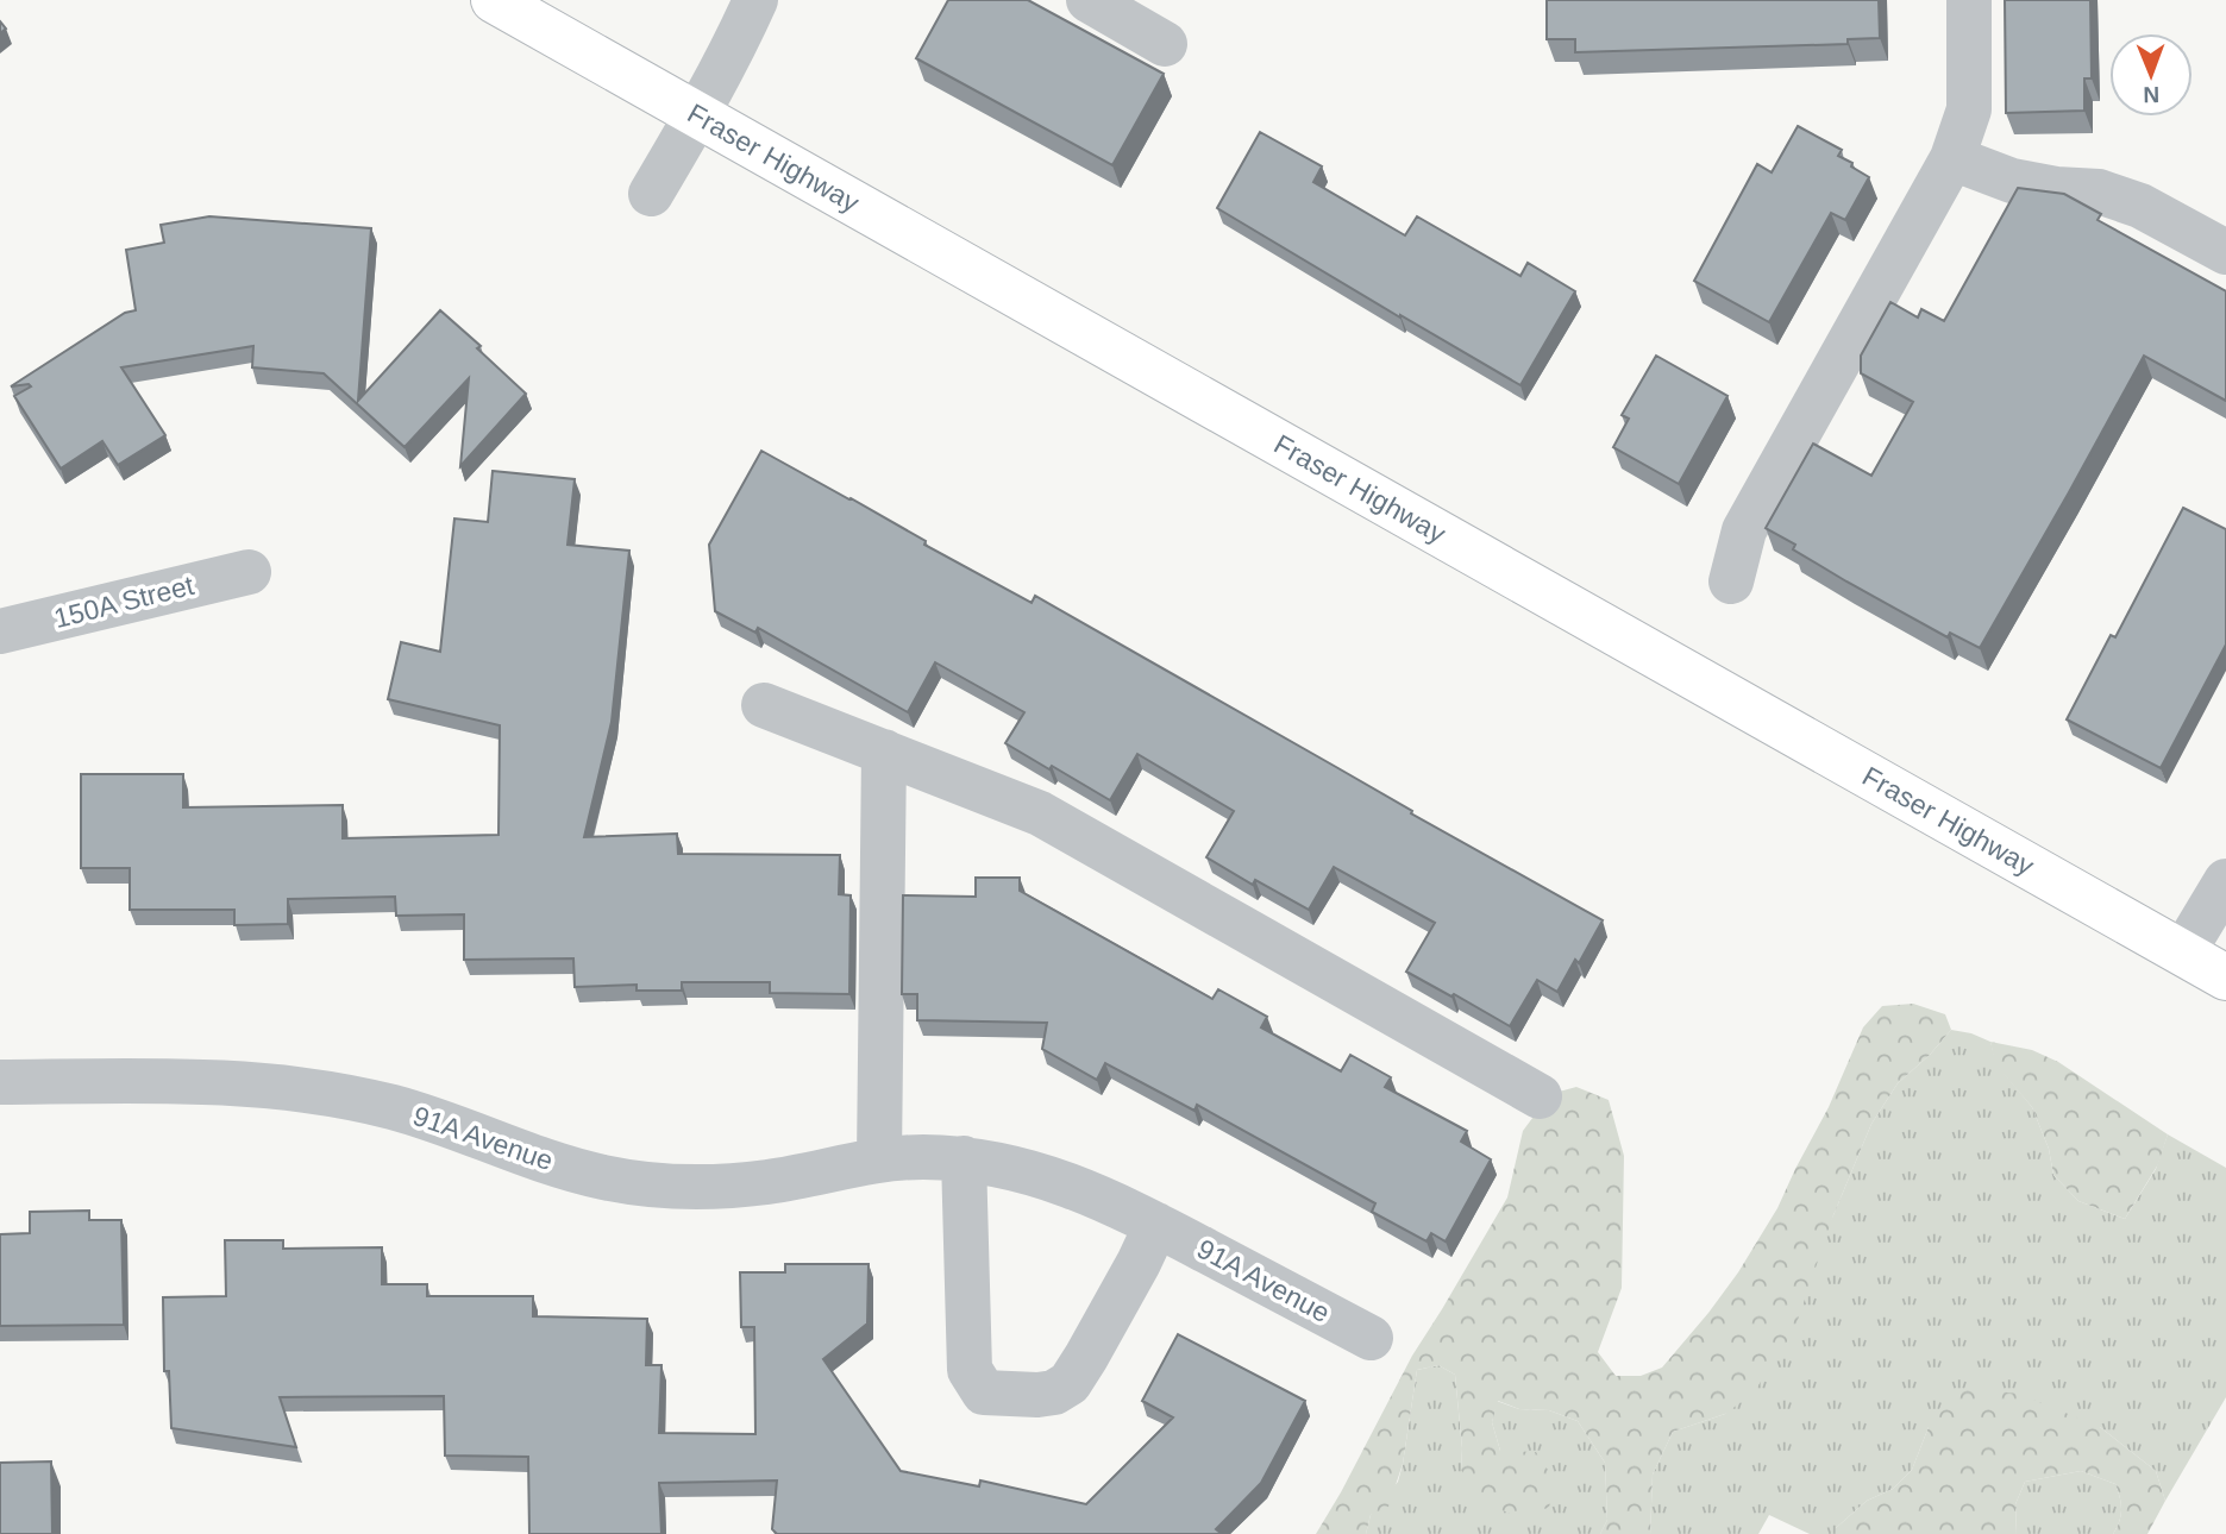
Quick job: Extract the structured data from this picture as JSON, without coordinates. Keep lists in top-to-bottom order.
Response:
{
  "streets": {
    "main road": ["Fraser Highway"],
    "street": ["150A Street", "91A Avenue"]
  },
  "north": "bottom"
}
